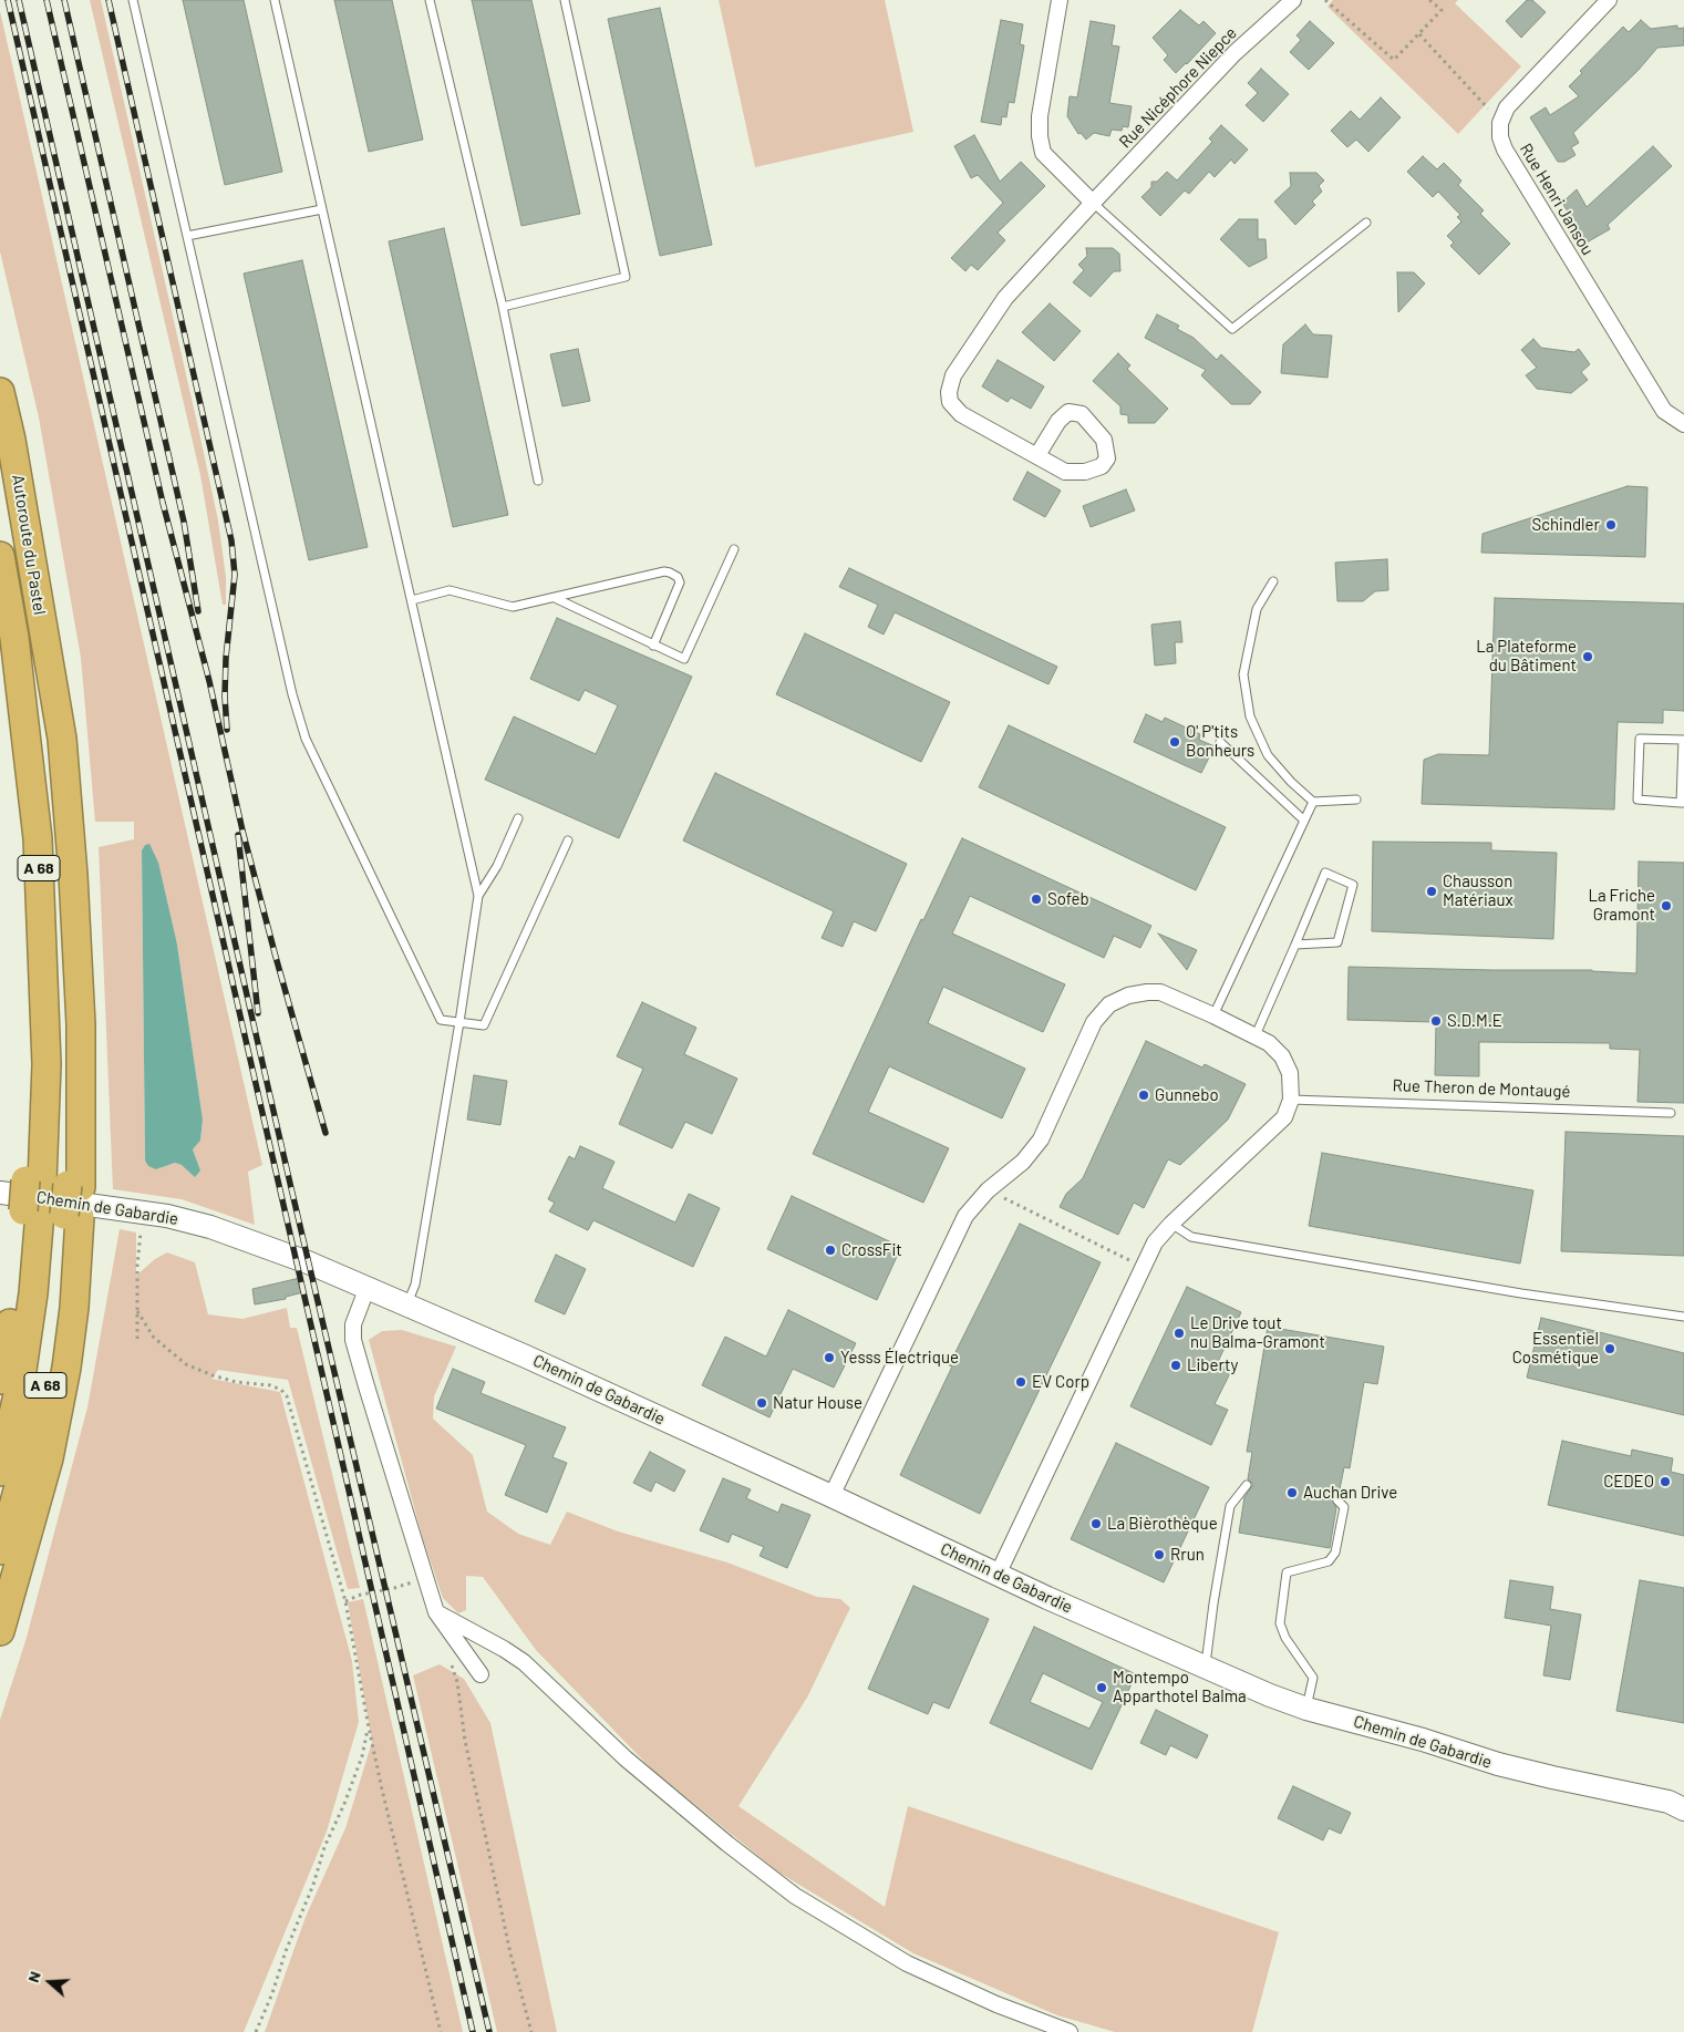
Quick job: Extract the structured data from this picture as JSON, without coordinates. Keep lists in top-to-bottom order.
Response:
{
  "streets": {
    "highway": ["Autoroute du Pastel", "A 68"],
    "street": ["Rue Nicéphore Niepce", "Rue Henri Jansou", "Chemin de Gabardie"],
    "lane": ["Rue Theron de Montaugé"]
  },
  "crossings": [
    ["Autoroute du Pastel", "A 68"]
  ],
  "places": [
    "Schindler",
    "La Plateforme du Bâtiment",
    "O' P'tits Bonheurs",
    "Chausson Matériaux",
    "Sofeb",
    "La Friche Gramont",
    "S.D.M.E",
    "Gunnebo",
    "CrossFit",
    "Le Drive tout nu Balma-Gramont",
    "Essentiel Cosmétique",
    "Yesss Électrique",
    "Liberty",
    "EV Corp",
    "Natur House",
    "CEDEO",
    "Auchan Drive",
    "La Bièrothèque",
    "Rrun",
    "Montempo Apparthotel Balma"
  ],
  "north": "left"
}
